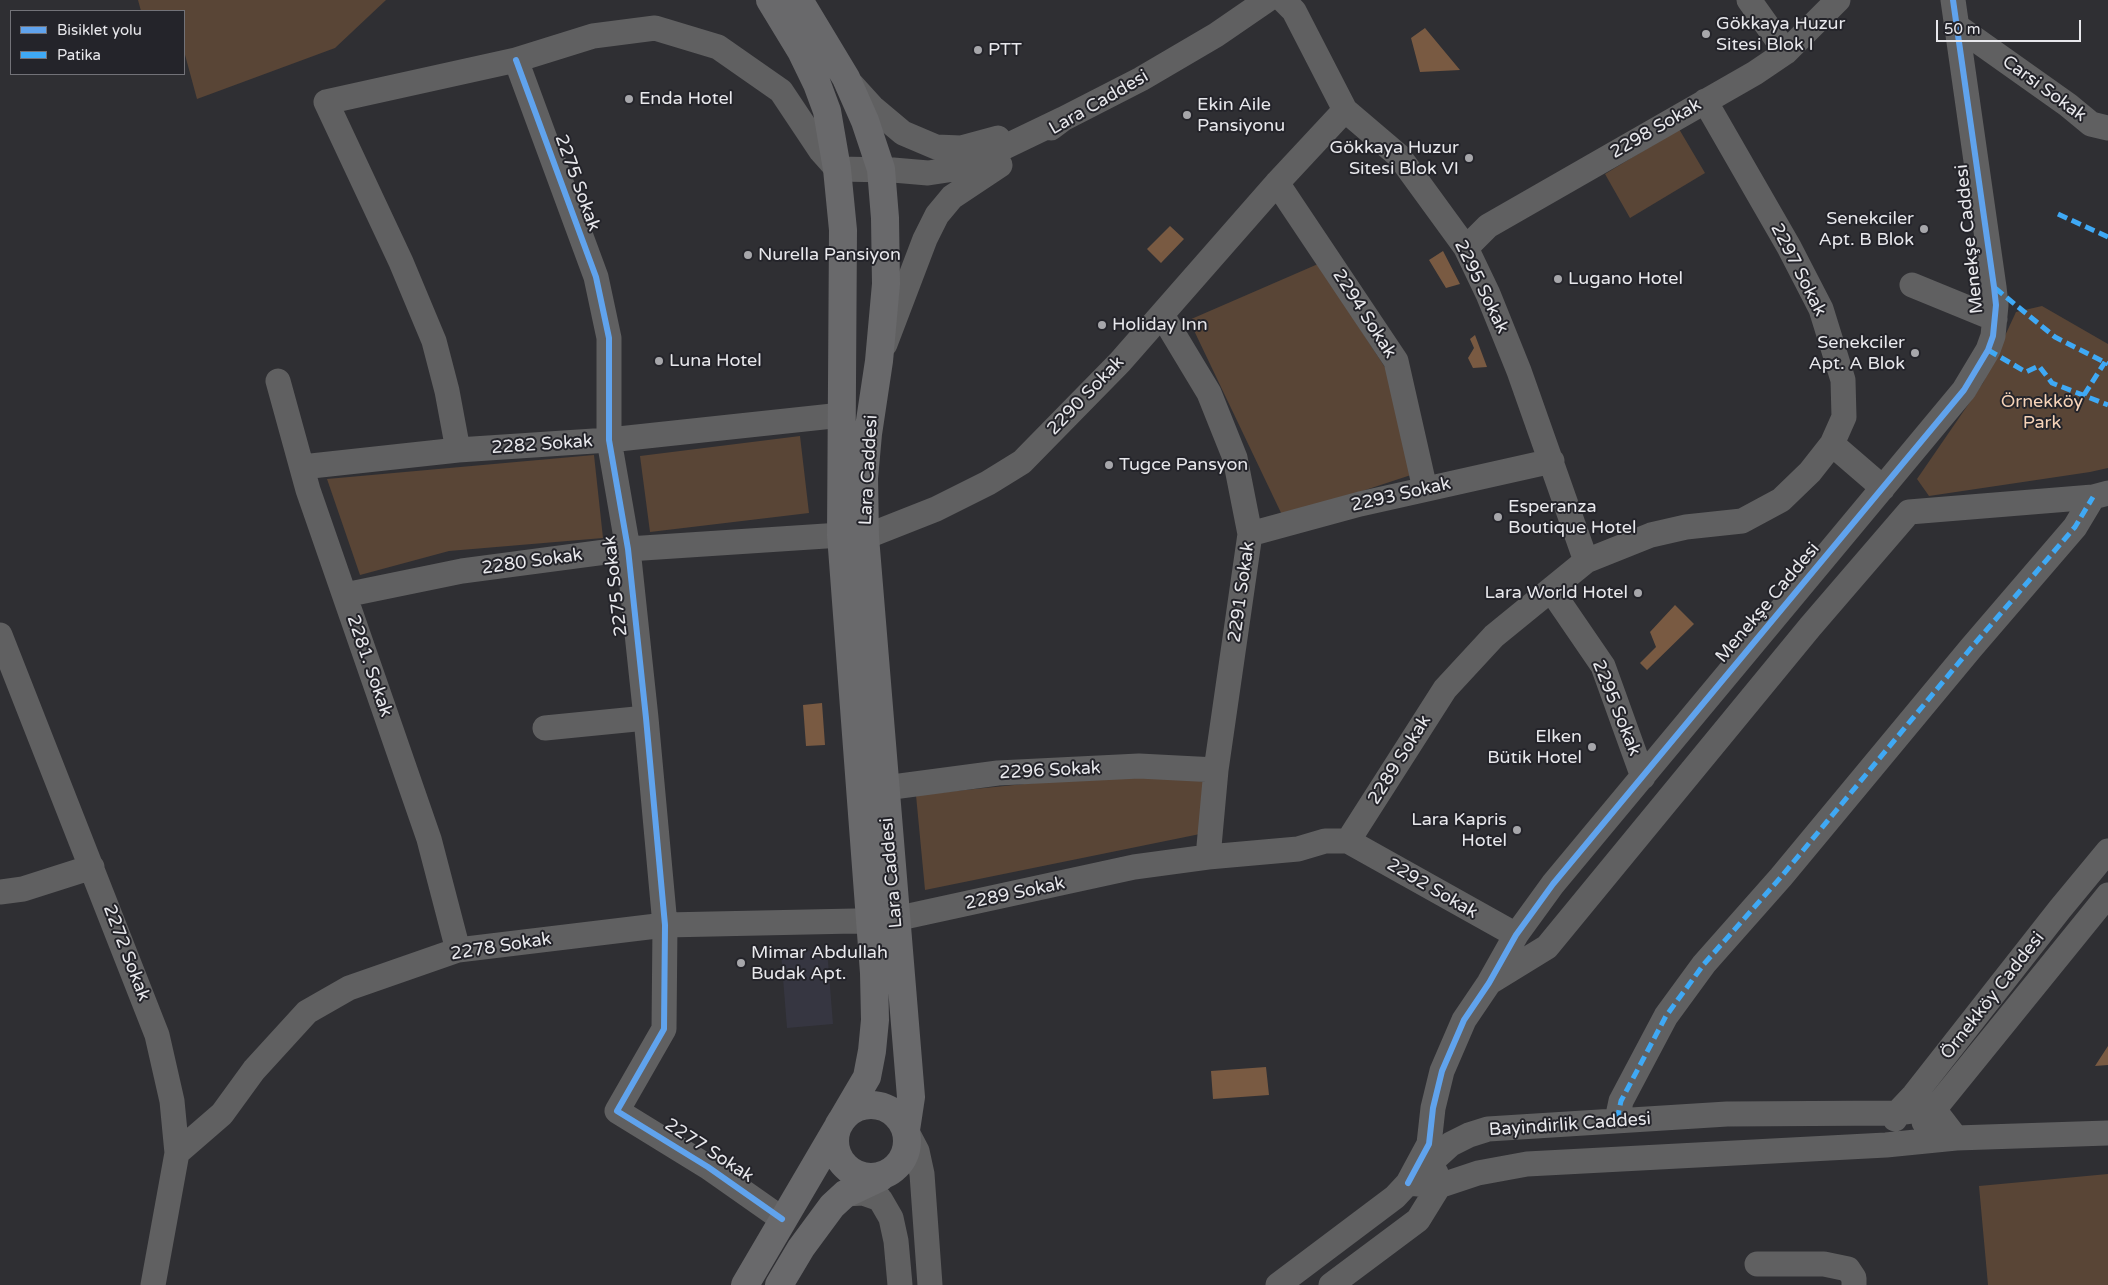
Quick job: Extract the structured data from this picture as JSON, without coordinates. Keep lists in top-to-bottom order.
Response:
{
  "streets": {
    "main road": ["Lara Caddesi"],
    "street": [
      "Carsi Sokak",
      "2298 Sokak",
      "2275 Sokak",
      "Menekşe Caddesi",
      "2297 Sokak",
      "2295 Sokak",
      "2294 Sokak",
      "2290 Sokak",
      "2282 Sokak",
      "2293 Sokak",
      "2280 Sokak",
      "2291 Sokak",
      "2281. Sokak",
      "2289 Sokak",
      "2296 Sokak",
      "2292 Sokak",
      "2278 Sokak",
      "2272 Sokak",
      "Örnekköy Caddesi",
      "Bayindirlik Caddesi",
      "2277 Sokak"
    ]
  },
  "crossings": [
    ["Carsi Sokak", "Menekşe Caddesi"],
    ["Lara Caddesi", "2290 Sokak"],
    ["Lara Caddesi", "2280 Sokak"],
    ["Lara Caddesi", "2289 Sokak"],
    ["Lara Caddesi", "2296 Sokak"],
    ["2298 Sokak", "2297 Sokak"],
    ["2298 Sokak", "2295 Sokak"],
    ["2275 Sokak", "2282 Sokak"],
    ["2275 Sokak", "2280 Sokak"],
    ["2275 Sokak", "2278 Sokak"],
    ["2275 Sokak", "2277 Sokak"],
    ["Menekşe Caddesi", "2295 Sokak"],
    ["Menekşe Caddesi", "2292 Sokak"],
    ["Menekşe Caddesi", "Bayindirlik Caddesi"],
    ["2297 Sokak", "2289 Sokak"],
    ["2295 Sokak", "2290 Sokak"],
    ["2295 Sokak", "2293 Sokak"],
    ["2295 Sokak", "2289 Sokak"],
    ["2294 Sokak", "2290 Sokak"],
    ["2294 Sokak", "2293 Sokak"],
    ["2290 Sokak", "2280 Sokak"],
    ["2290 Sokak", "2291 Sokak"],
    ["2282 Sokak", "2281. Sokak"],
    ["2293 Sokak", "2291 Sokak"],
    ["2280 Sokak", "2281. Sokak"],
    ["2291 Sokak", "2289 Sokak"],
    ["2291 Sokak", "2296 Sokak"],
    ["2281. Sokak", "2278 Sokak"],
    ["2289 Sokak", "2292 Sokak"],
    ["2278 Sokak", "2272 Sokak"],
    ["Örnekköy Caddesi", "Bayindirlik Caddesi"]
  ],
  "parks": ["Örnekköy Park"],
  "places": [
    "Gökkaya Huzur Sitesi Blok I",
    "PTT",
    "Enda Hotel",
    "Ekin Aile Pansiyonu",
    "Gökkaya Huzur Sitesi Blok VI",
    "Senekciler Apt. B Blok",
    "Nurella Pansiyon",
    "Lugano Hotel",
    "Holiday Inn",
    "Senekciler Apt. A Blok",
    "Luna Hotel",
    "Tugce Pansyon",
    "Esperanza Boutique Hotel",
    "Lara World Hotel",
    "Elken Bütik Hotel",
    "Lara Kapris Hotel",
    "Mimar Abdullah Budak Apt."
  ],
  "legend": ["Bisiklet yolu", "Patika"],
  "scale_bar": "50 m"
}
